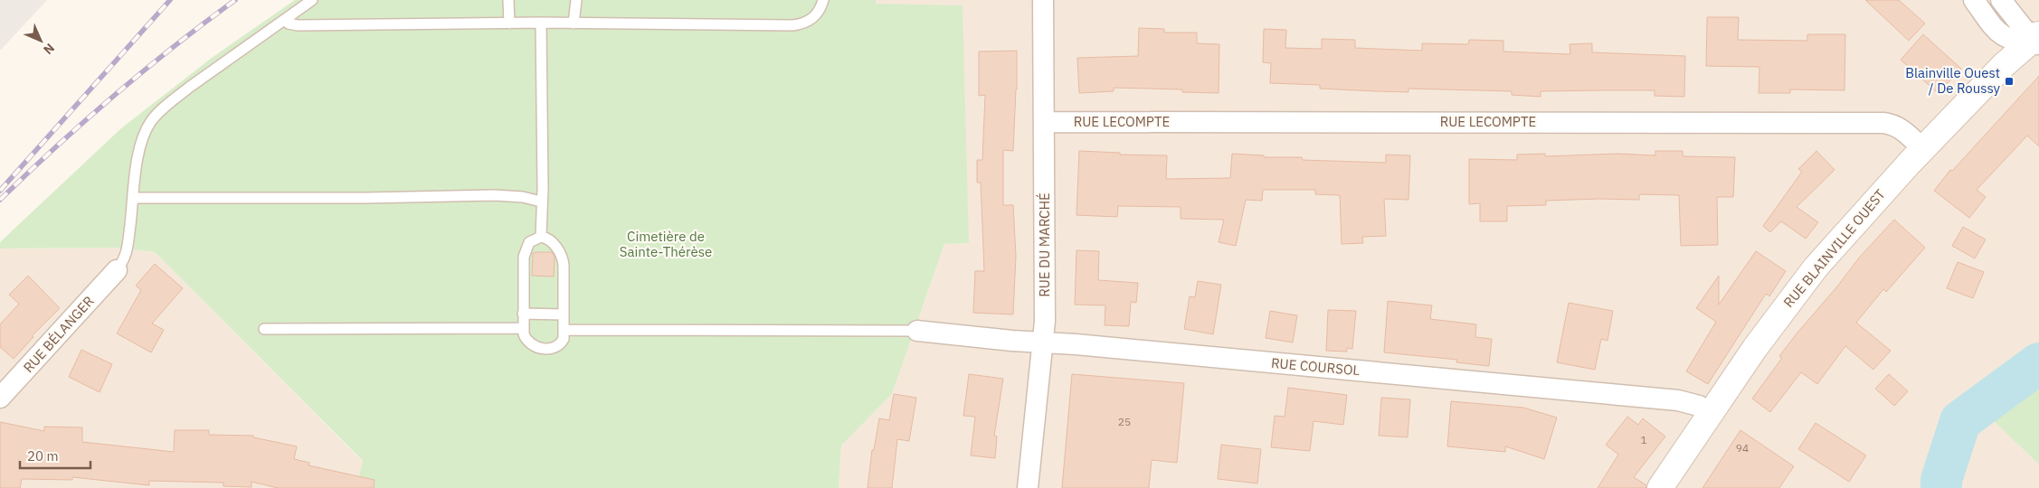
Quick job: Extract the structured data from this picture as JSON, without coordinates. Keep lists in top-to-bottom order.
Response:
{
  "streets": {
    "street": [
      "RUE LECOMPTE",
      "RUE DU MARCHÉ",
      "RUE BLAINVILLE OUEST",
      "RUE BÉLANGER",
      "RUE COURSOL"
    ]
  },
  "crossings": [
    ["RUE LECOMPTE", "RUE DU MARCHÉ"],
    ["RUE LECOMPTE", "RUE BLAINVILLE OUEST"],
    ["RUE DU MARCHÉ", "RUE COURSOL"],
    ["RUE BLAINVILLE OUEST", "RUE COURSOL"]
  ],
  "parks": ["Cimetière de Sainte-Thérèse"],
  "places": {
    "transit": ["Blainville Ouest / De Roussy"]
  },
  "house_numbers": ["25", "1", "94"],
  "scale_bar": "20 m",
  "north": "bottom right"
}
